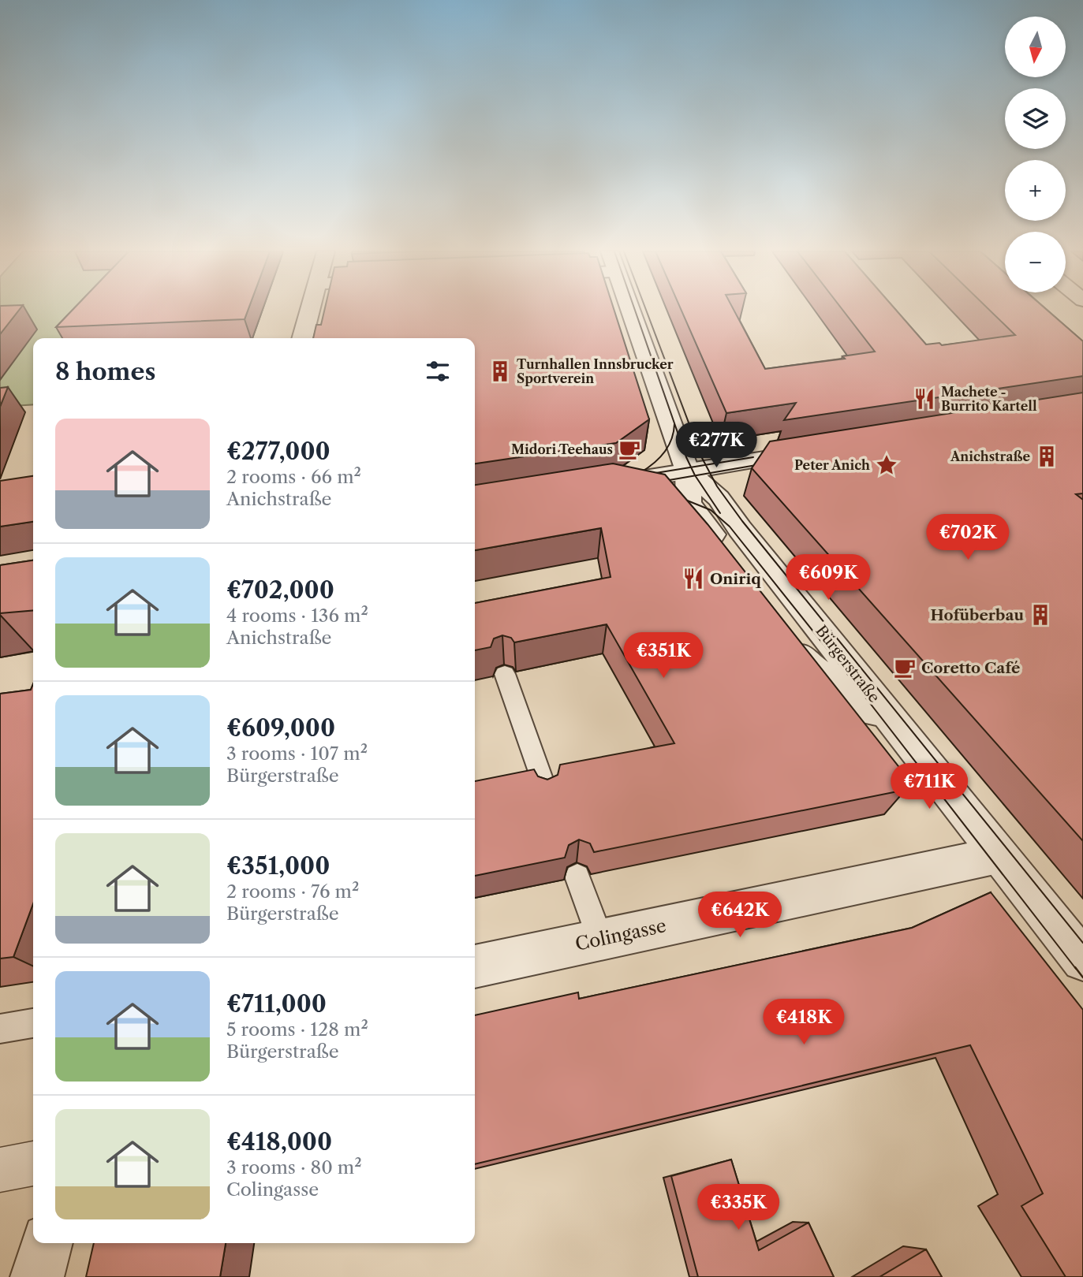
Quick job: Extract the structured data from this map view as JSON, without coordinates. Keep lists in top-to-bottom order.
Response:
{
  "streets": {
    "street": ["Bürgerstraße", "Colingasse"]
  },
  "crossings": [
    ["Bürgerstraße", "Colingasse"]
  ],
  "places": {
    "building": ["Turnhallen Innsbrucker Sportverein", "Anichstraße", "Hofüberbau"],
    "restaurant": ["Machete - Burrito Kartell", "Oniriq"],
    "cafe": ["Midori Teehaus", "Coretto Café"],
    "place": ["Peter Anich"]
  },
  "north": "bottom",
  "page": {
    "map_buttons": ["+", "−"],
    "heading": "8 homes",
    "list": [
      {
        "name": "€277,000",
        "note": "2 rooms · 66 m² · Anichstraße"
      },
      {
        "name": "€702,000",
        "note": "4 rooms · 136 m² · Anichstraße"
      },
      {
        "name": "€609,000",
        "note": "3 rooms · 107 m² · Bürgerstraße"
      },
      {
        "name": "€351,000",
        "note": "2 rooms · 76 m² · Bürgerstraße"
      },
      {
        "name": "€711,000",
        "note": "5 rooms · 128 m² · Bürgerstraße"
      },
      {
        "name": "€418,000",
        "note": "3 rooms · 80 m² · Colingasse"
      }
    ],
    "price": [
      "€277K",
      "€702K",
      "€609K",
      "€351K",
      "€711K",
      "€642K",
      "€418K",
      "€335K"
    ]
  }
}
